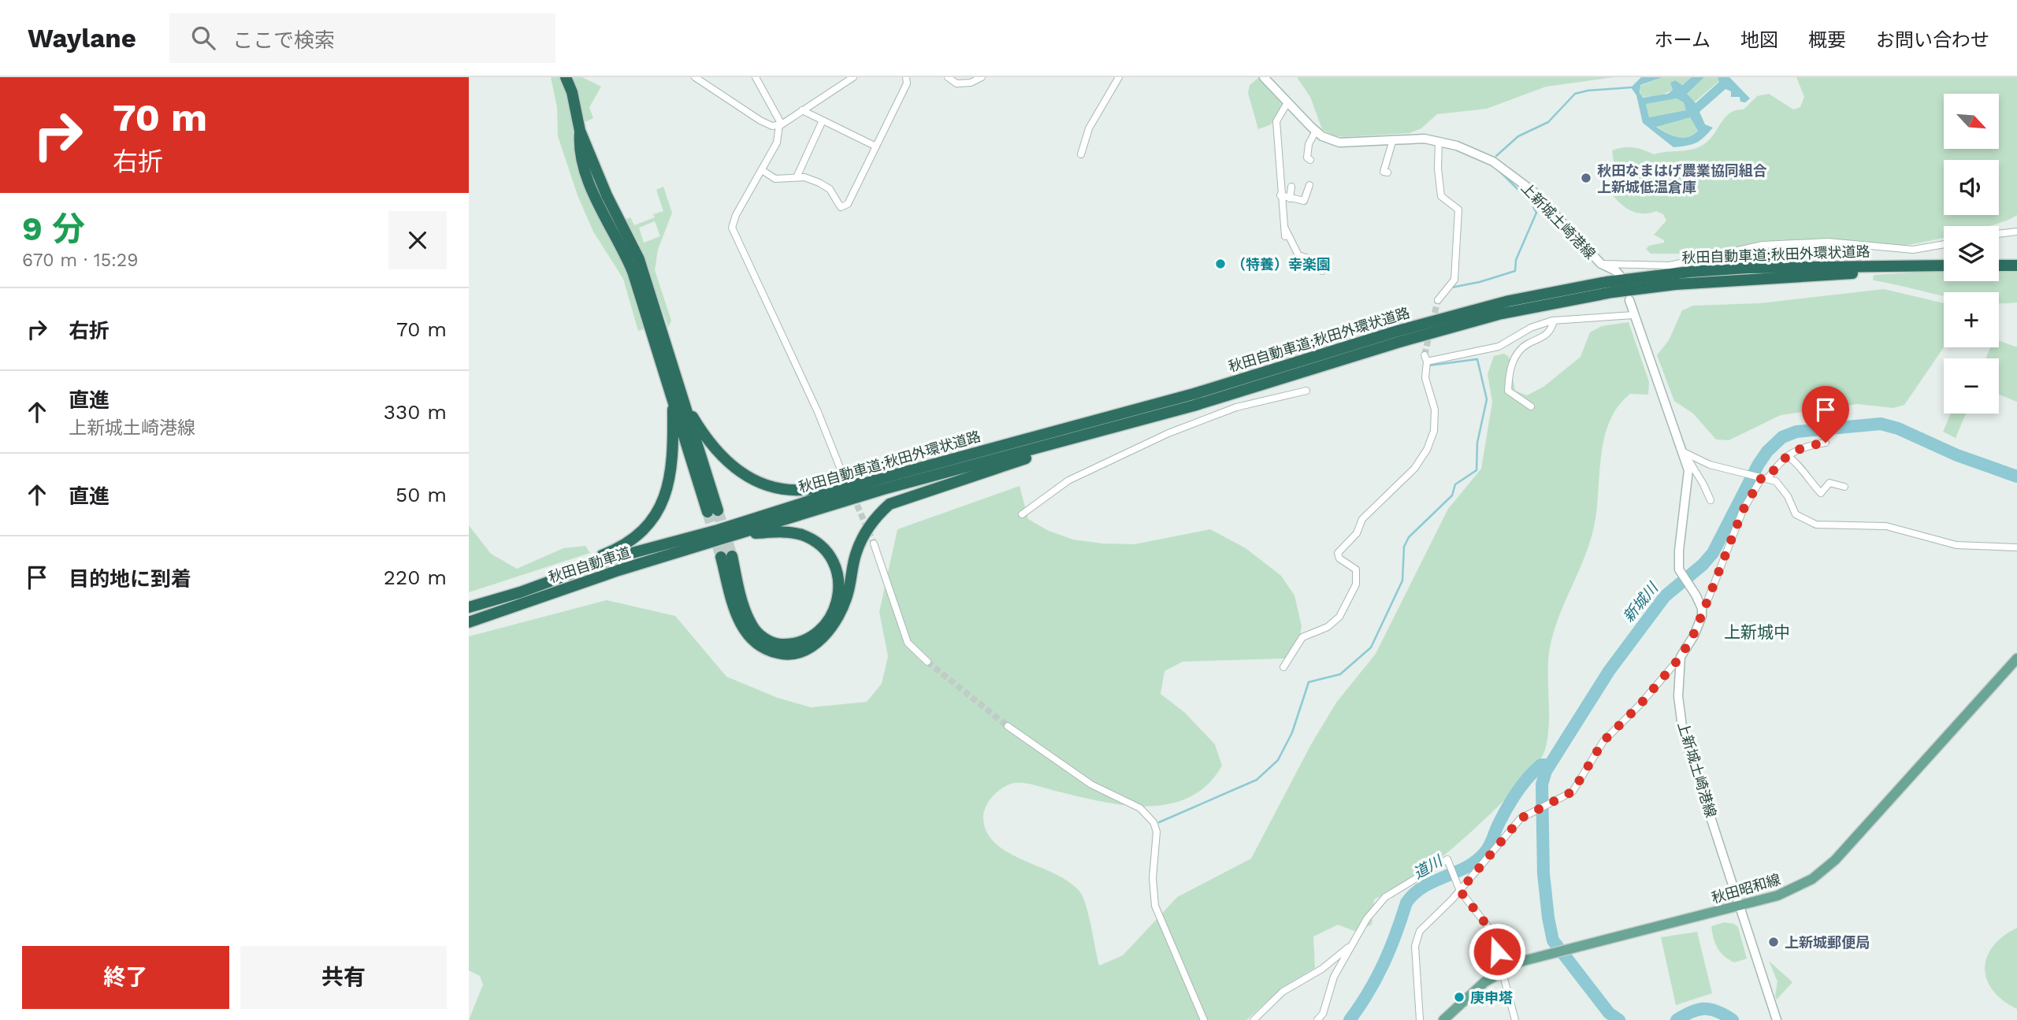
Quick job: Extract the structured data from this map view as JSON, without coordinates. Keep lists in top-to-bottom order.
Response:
{
  "streets": {
    "highway": ["秋田自動車道;秋田外環状道路", "秋田自動車道"],
    "main road": ["上新城土崎港線", "秋田昭和線"]
  },
  "crossings": [
    ["上新城土崎港線", "秋田昭和線"],
    ["秋田自動車道;秋田外環状道路", "秋田自動車道"]
  ],
  "districts": ["上新城中"],
  "water": ["新城川", "道川"],
  "places": [
    "秋田なまはげ農業協同組合 上新城低温倉庫",
    "（特養）幸楽園",
    "上新城郵便局",
    "庚申塔"
  ],
  "north": "bottom right",
  "page": {
    "header": "Waylane",
    "search": "ここで検索",
    "nav": [
      "ホーム",
      "地図",
      "概要",
      "お問い合わせ"
    ],
    "turn": ["70 m", "右折"],
    "map_buttons": ["+", "−"],
    "heading": ["9 分", "670 m · 15:29"],
    "list": [
      {
        "name": "右折",
        "value": "70 m"
      },
      {
        "name": "直進",
        "note": "上新城土崎港線",
        "value": "330 m"
      },
      {
        "name": "直進",
        "value": "50 m"
      },
      {
        "name": "目的地に到着",
        "value": "220 m"
      }
    ],
    "buttons": ["終了", "共有"]
  }
}
